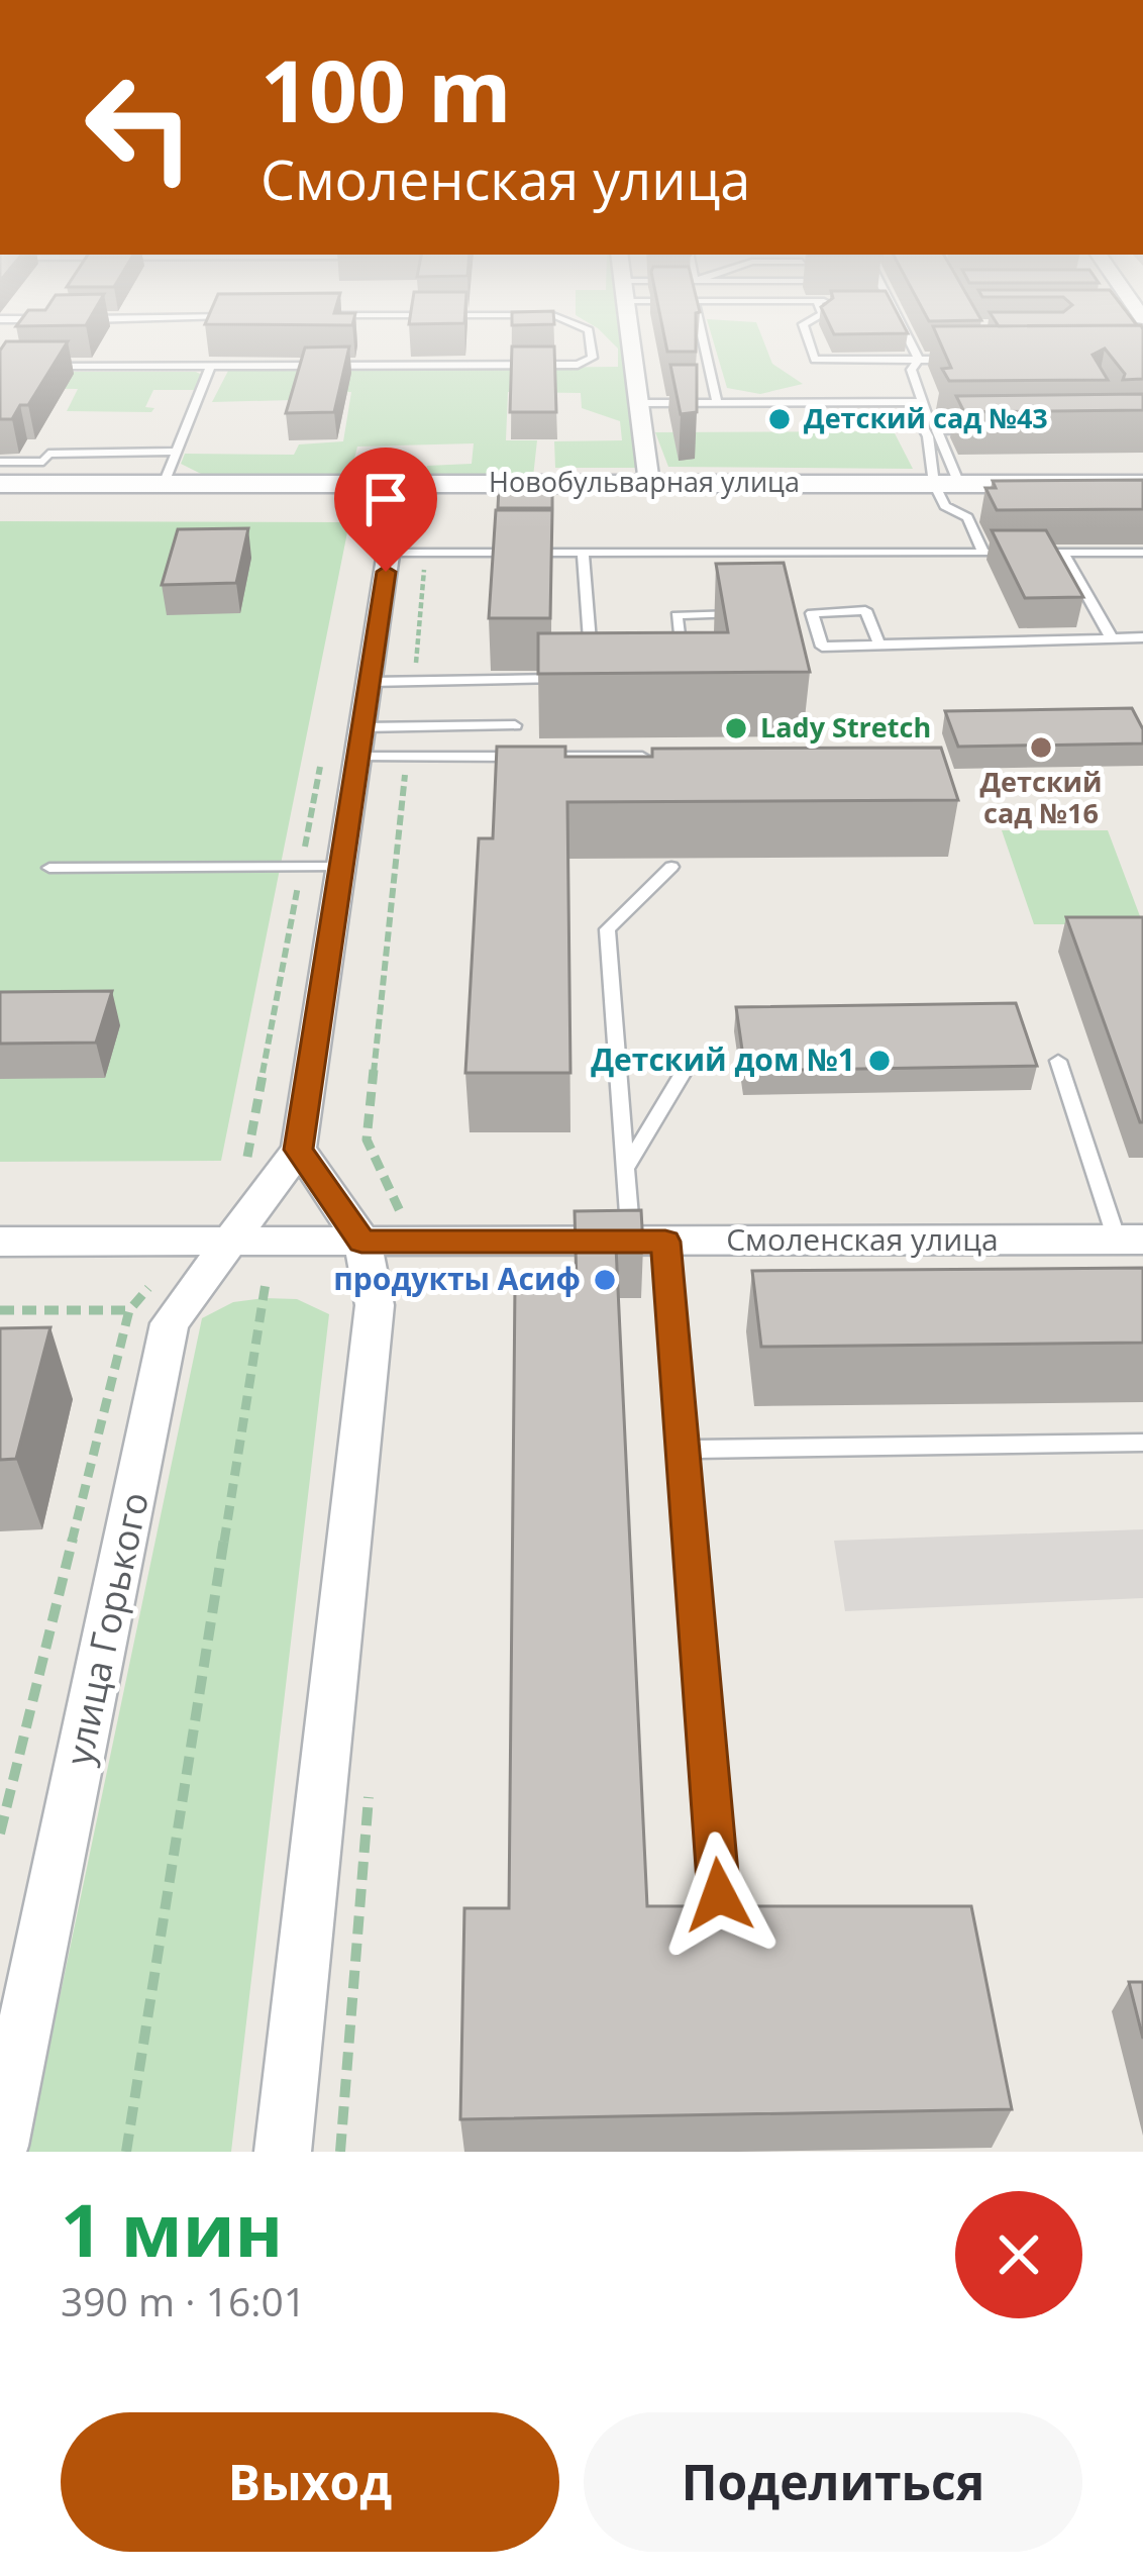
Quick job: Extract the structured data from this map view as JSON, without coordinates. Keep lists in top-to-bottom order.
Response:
{
  "streets": {
    "street": ["Новобульварная улица", "Смоленская улица", "улица Горького"]
  },
  "crossings": [
    ["Новобульварная улица", "улица Горького"],
    ["Смоленская улица", "улица Горького"]
  ],
  "places": [
    "Детский сад №43",
    "Lady Stretch",
    "Детский сад №16",
    "Детский дом №1",
    "продукты Асиф"
  ],
  "page": {
    "turn": ["100 m", "Смоленская улица"],
    "heading": ["1 мин", "390 m · 16:01"],
    "buttons": ["Выход", "Поделиться"]
  }
}
